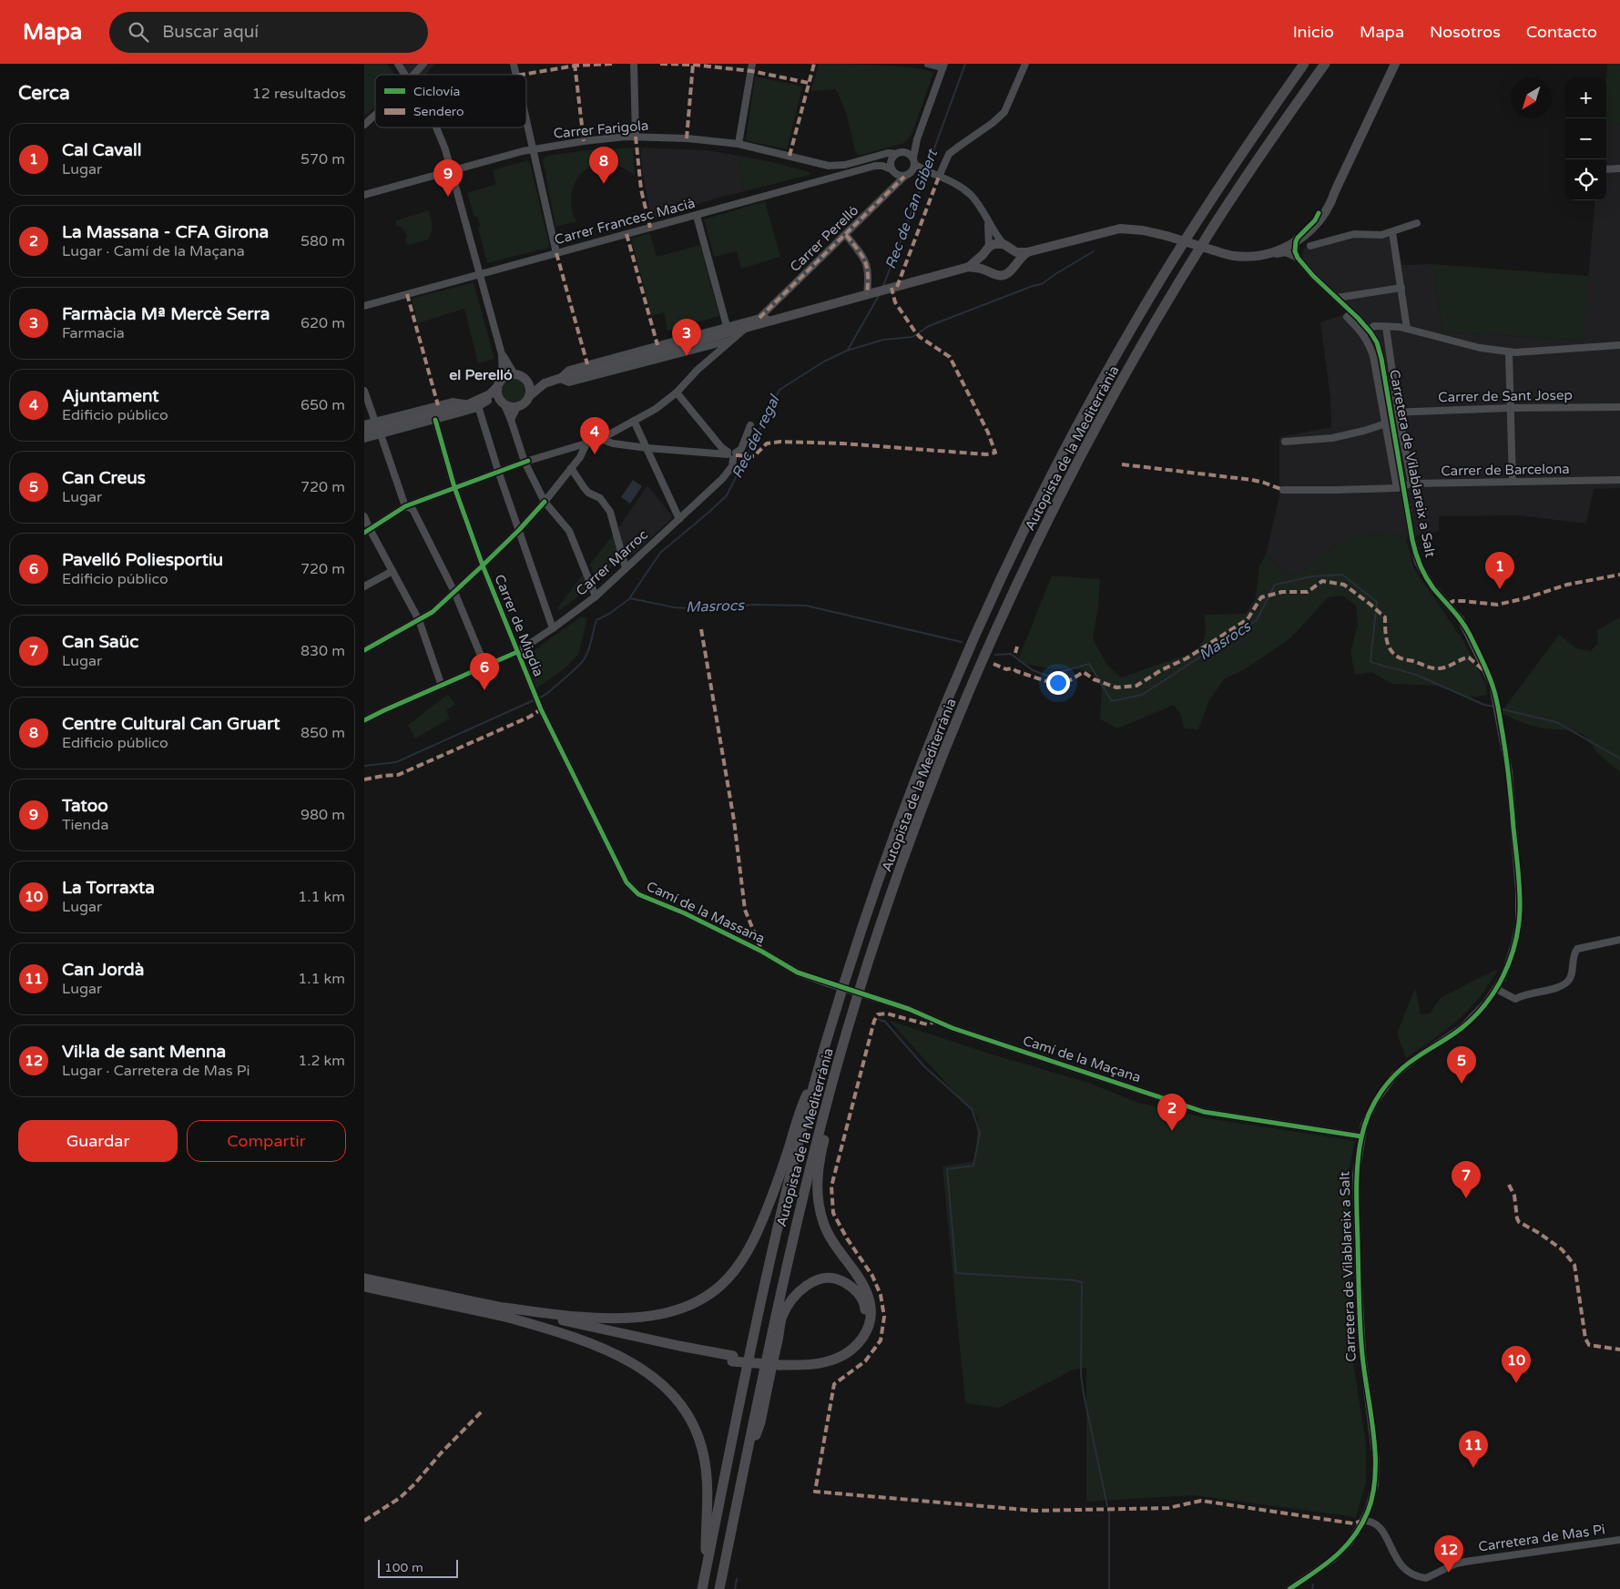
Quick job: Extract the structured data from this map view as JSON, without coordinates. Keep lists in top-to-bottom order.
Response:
{
  "streets": {
    "highway": ["Autopista de la Mediterrània"],
    "street": [
      "Carrer Farigola",
      "Carrer Francesc Macià",
      "Carrer Perelló",
      "Carrer de Sant Josep",
      "Carretera de Vilablareix a Salt",
      "Carrer de Barcelona",
      "Carrer Marroc",
      "Carrer de Migdia",
      "Camí de la Massana",
      "Camí de la Maçana",
      "Carretera de Mas Pi"
    ]
  },
  "crossings": [
    ["Carrer Farigola", "Carrer Francesc Macià"],
    ["Carrer Farigola", "Carrer Perelló"],
    ["Carrer Francesc Macià", "Carrer Perelló"],
    ["Carrer de Sant Josep", "Carretera de Vilablareix a Salt"],
    ["Carretera de Vilablareix a Salt", "Carrer de Barcelona"],
    ["Carretera de Vilablareix a Salt", "Camí de la Maçana"],
    ["Carretera de Vilablareix a Salt", "Carretera de Mas Pi"],
    ["Carrer Marroc", "Carrer de Migdia"],
    ["Carrer de Migdia", "Camí de la Massana"],
    ["Camí de la Massana", "Camí de la Maçana"]
  ],
  "districts": ["el Perelló"],
  "water": ["Rec de Can Gibert", "Rec del regal", "Masrocs"],
  "legend": ["Ciclovía", "Sendero"],
  "scale_bar": "100 m",
  "north": "bottom left",
  "page": {
    "header": "Mapa",
    "search": "Buscar aquí",
    "nav": [
      "Inicio",
      "Mapa",
      "Nosotros",
      "Contacto"
    ],
    "heading": ["Cerca", "12 resultados"],
    "map_buttons": ["+", "−"],
    "list": [
      {
        "mark": "1",
        "name": "Cal Cavall",
        "note": "Lugar",
        "value": "570 m"
      },
      {
        "mark": "2",
        "name": "La Massana - CFA Girona",
        "note": "Lugar · Camí de la Maçana",
        "value": "580 m"
      },
      {
        "mark": "3",
        "name": "Farmàcia Mª Mercè Serra",
        "note": "Farmacia",
        "value": "620 m"
      },
      {
        "mark": "4",
        "name": "Ajuntament",
        "note": "Edificio público",
        "value": "650 m"
      },
      {
        "mark": "5",
        "name": "Can Creus",
        "note": "Lugar",
        "value": "720 m"
      },
      {
        "mark": "6",
        "name": "Pavelló Poliesportiu",
        "note": "Edificio público",
        "value": "720 m"
      },
      {
        "mark": "7",
        "name": "Can Saüc",
        "note": "Lugar",
        "value": "830 m"
      },
      {
        "mark": "8",
        "name": "Centre Cultural Can Gruart",
        "note": "Edificio público",
        "value": "850 m"
      },
      {
        "mark": "9",
        "name": "Tatoo",
        "note": "Tienda",
        "value": "980 m"
      },
      {
        "mark": "10",
        "name": "La Torraxta",
        "note": "Lugar",
        "value": "1.1 km"
      },
      {
        "mark": "11",
        "name": "Can Jordà",
        "note": "Lugar",
        "value": "1.1 km"
      },
      {
        "mark": "12",
        "name": "Vil·la de sant Menna",
        "note": "Lugar · Carretera de Mas Pi",
        "value": "1.2 km"
      }
    ],
    "pins": [
      "8",
      "9",
      "3",
      "4",
      "1",
      "6",
      "5",
      "2",
      "7",
      "10",
      "11",
      "12"
    ],
    "buttons": ["Guardar", "Compartir"],
    "scale": "100 m"
  }
}
